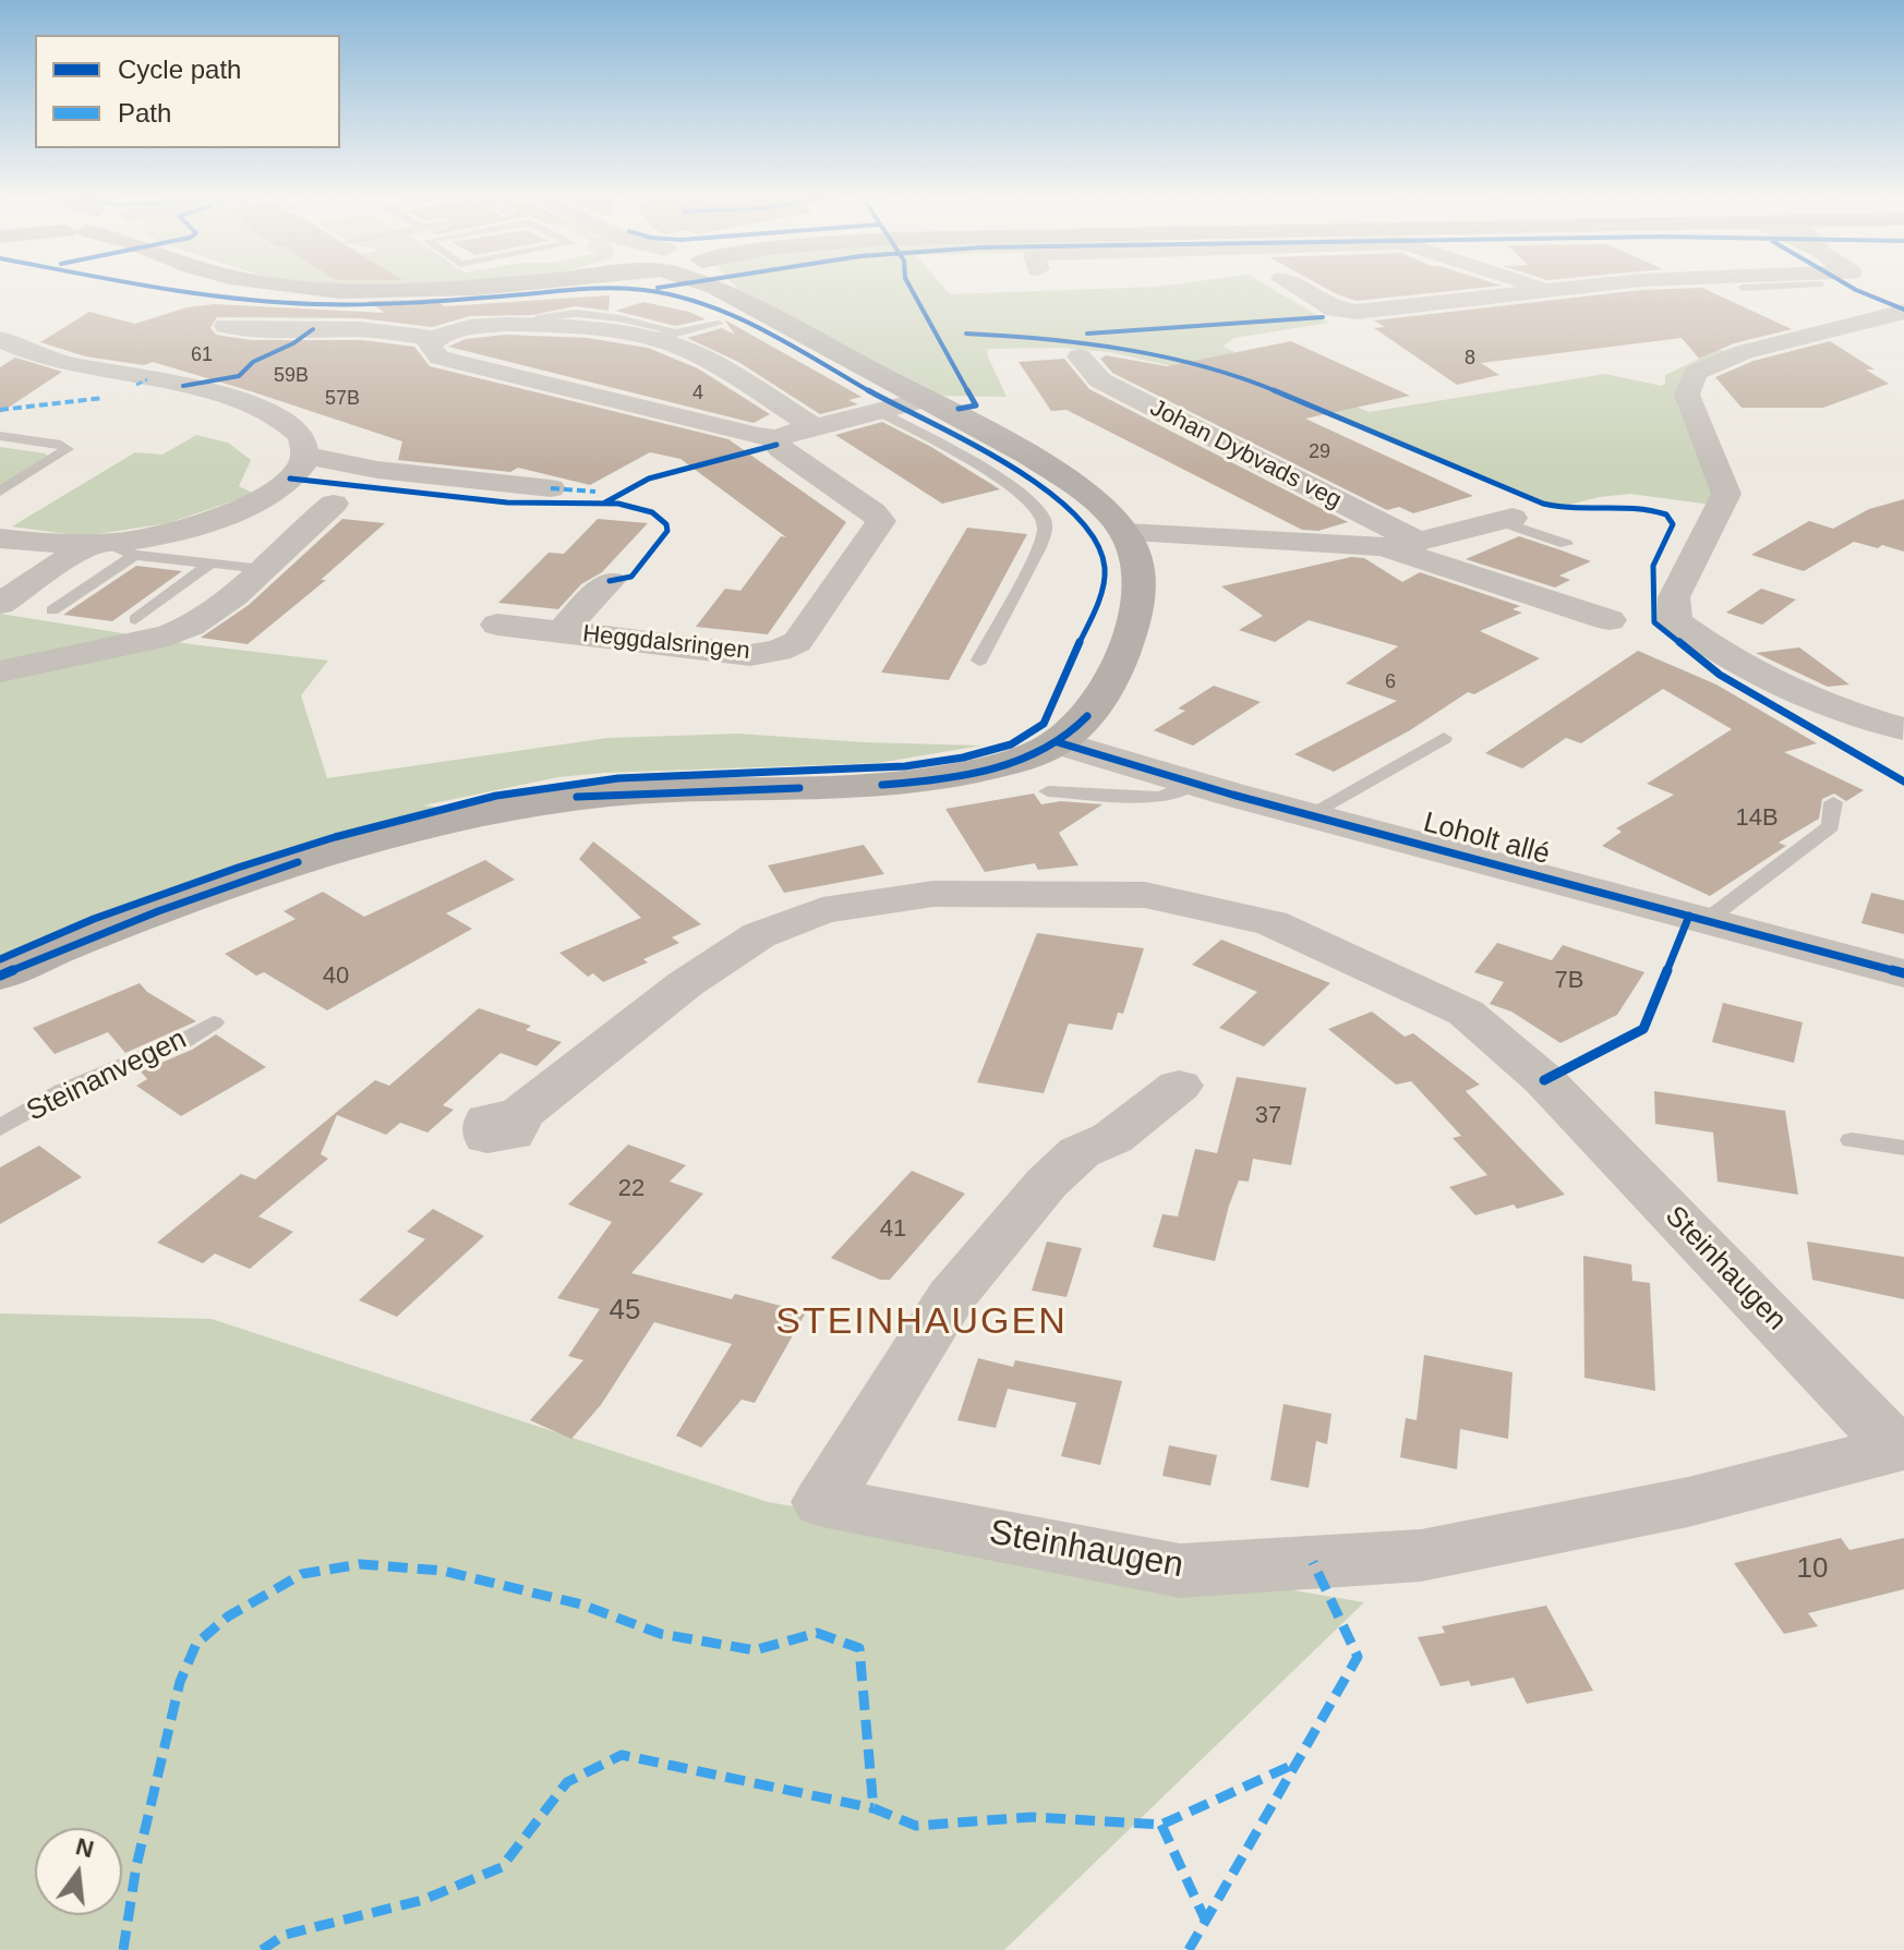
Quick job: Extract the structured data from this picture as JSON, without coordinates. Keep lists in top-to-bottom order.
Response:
{
  "streets": {
    "street": [
      "Johan Dybvads veg",
      "Heggdalsringen",
      "Loholt allé",
      "Steinhaugen"
    ],
    "lane": ["Steinanvegen"]
  },
  "districts": ["STEINHAUGEN"],
  "house_numbers": [
    "61",
    "8",
    "59B",
    "4",
    "57B",
    "29",
    "6",
    "14B",
    "40",
    "7B",
    "37",
    "22",
    "41",
    "45",
    "10"
  ],
  "legend": ["Cycle path", "Path"],
  "north": "top"
}
